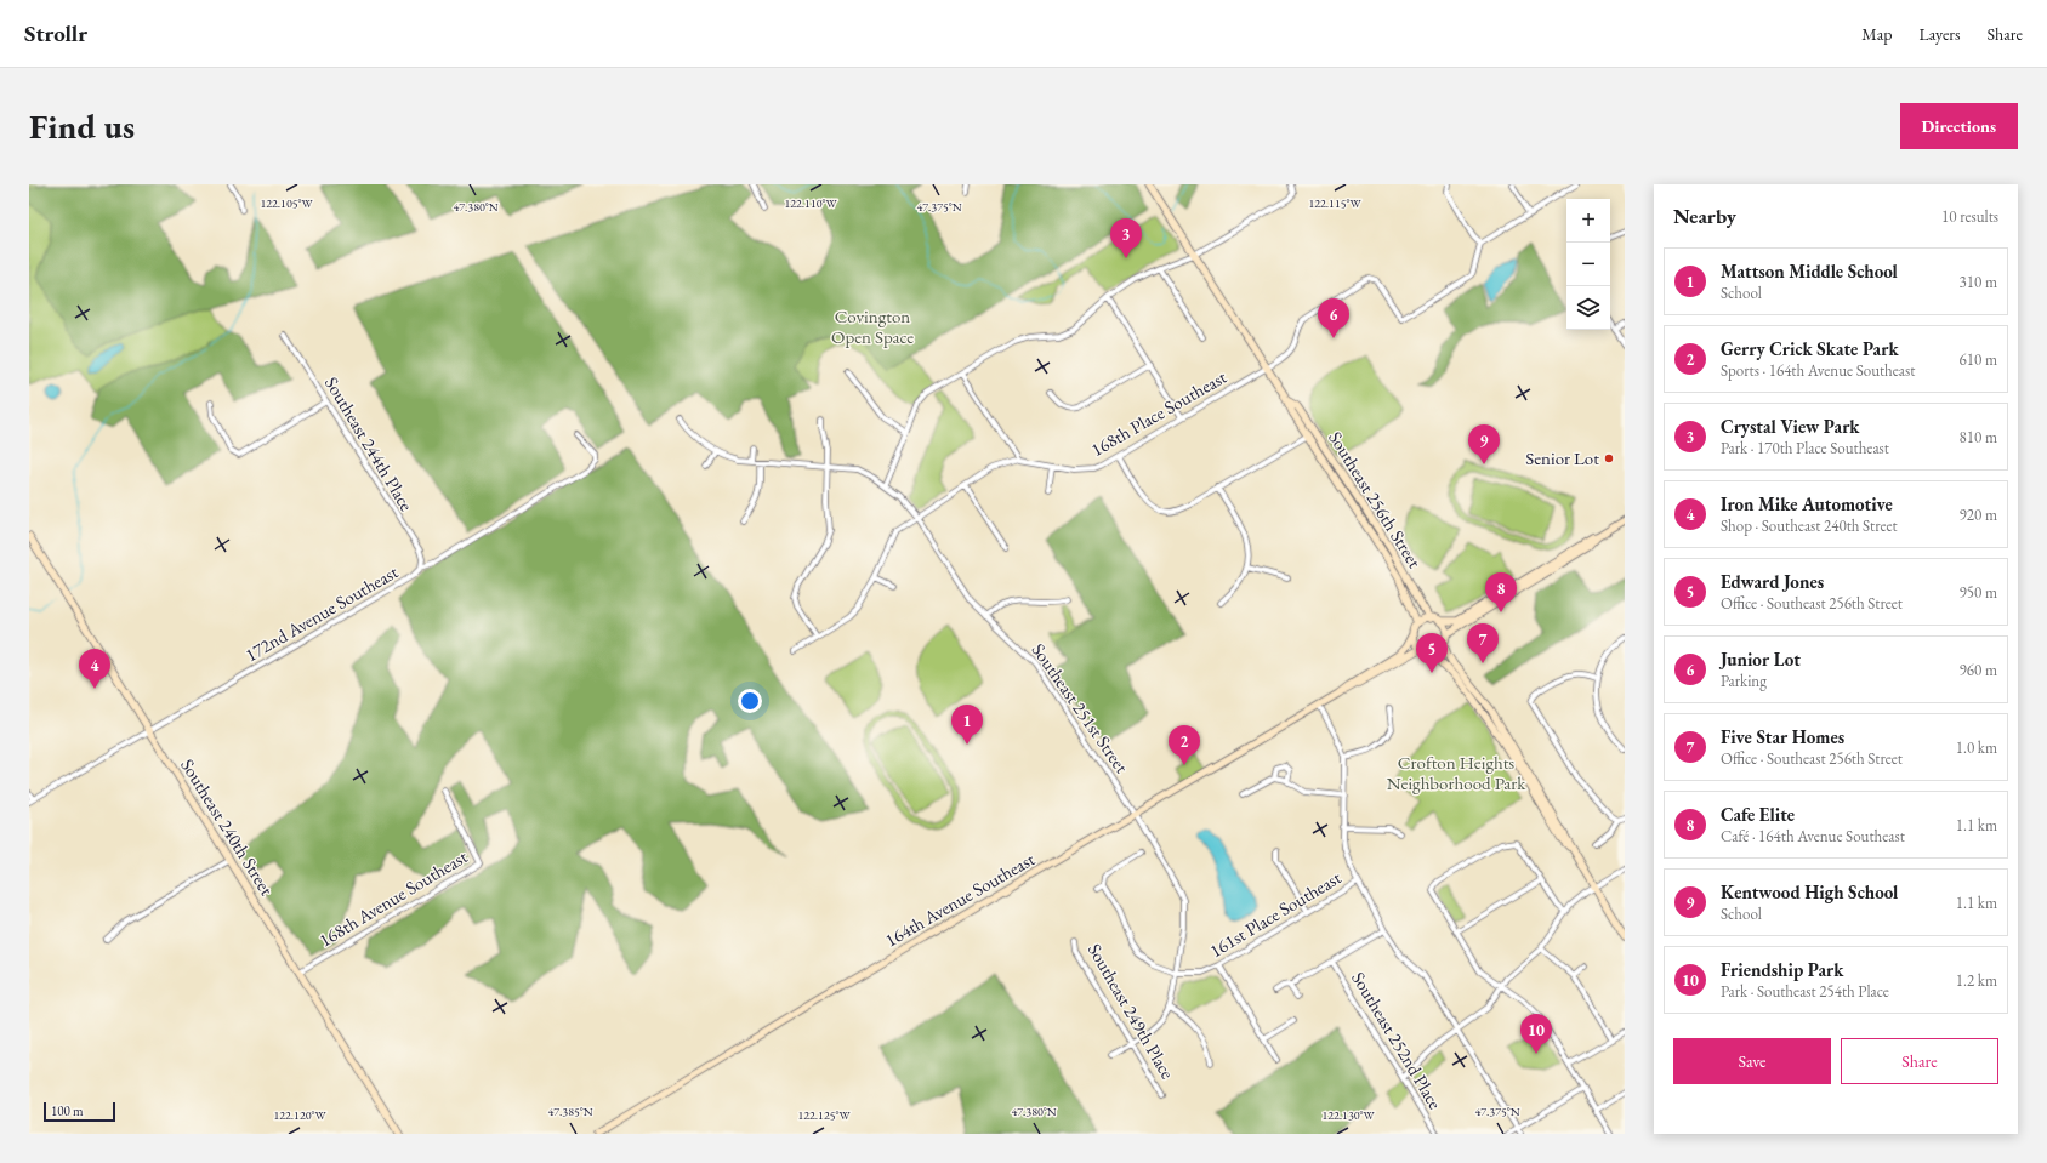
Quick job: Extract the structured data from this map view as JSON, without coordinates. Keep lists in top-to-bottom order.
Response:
{
  "streets": {
    "main road": ["Southeast 256th Street", "Southeast 240th Street", "164th Avenue Southeast"],
    "street": [
      "168th Place Southeast",
      "Southeast 244th Place",
      "172nd Avenue Southeast",
      "Southeast 251st Street",
      "168th Avenue Southeast",
      "161st Place Southeast",
      "Southeast 249th Place",
      "Southeast 252nd Place"
    ]
  },
  "crossings": [
    ["168th Place Southeast", "Southeast 256th Street"],
    ["168th Place Southeast", "Southeast 251st Street"],
    ["Southeast 244th Place", "172nd Avenue Southeast"],
    ["Southeast 256th Street", "164th Avenue Southeast"],
    ["172nd Avenue Southeast", "Southeast 240th Street"],
    ["Southeast 251st Street", "164th Avenue Southeast"],
    ["Southeast 251st Street", "161st Place Southeast"],
    ["Southeast 240th Street", "168th Avenue Southeast"]
  ],
  "parks": ["Covington Open Space", "Crofton Heights Neighborhood Park"],
  "places": ["Senior Lot"],
  "scale_bar": "100 m",
  "page": {
    "header": "Strollr",
    "nav": ["Map", "Layers", "Share"],
    "buttons": [
      "Directions",
      ["Save", "Share"]
    ],
    "title": "Find us",
    "heading": ["Nearby", "10 results"],
    "map_buttons": ["+", "−"],
    "pins": [
      "3",
      "6",
      "9",
      "8",
      "7",
      "5",
      "4",
      "1",
      "2",
      "10"
    ],
    "list": [
      {
        "mark": "1",
        "name": "Mattson Middle School",
        "note": "School",
        "value": "310 m"
      },
      {
        "mark": "2",
        "name": "Gerry Crick Skate Park",
        "note": "Sports · 164th Avenue Southeast",
        "value": "610 m"
      },
      {
        "mark": "3",
        "name": "Crystal View Park",
        "note": "Park · 170th Place Southeast",
        "value": "810 m"
      },
      {
        "mark": "4",
        "name": "Iron Mike Automotive",
        "note": "Shop · Southeast 240th Street",
        "value": "920 m"
      },
      {
        "mark": "5",
        "name": "Edward Jones",
        "note": "Office · Southeast 256th Street",
        "value": "950 m"
      },
      {
        "mark": "6",
        "name": "Junior Lot",
        "note": "Parking",
        "value": "960 m"
      },
      {
        "mark": "7",
        "name": "Five Star Homes",
        "note": "Office · Southeast 256th Street",
        "value": "1.0 km"
      },
      {
        "mark": "8",
        "name": "Cafe Elite",
        "note": "Café · 164th Avenue Southeast",
        "value": "1.1 km"
      },
      {
        "mark": "9",
        "name": "Kentwood High School",
        "note": "School",
        "value": "1.1 km"
      },
      {
        "mark": "10",
        "name": "Friendship Park",
        "note": "Park · Southeast 254th Place",
        "value": "1.2 km"
      }
    ],
    "scale": "100 m"
  },
  "coordinates": [
    "122.105°W",
    "122.110°W",
    "122.115°W",
    "47.380°N",
    "47.375°N",
    "47.385°N",
    "122.120°W",
    "122.125°W",
    "122.130°W"
  ]
}
